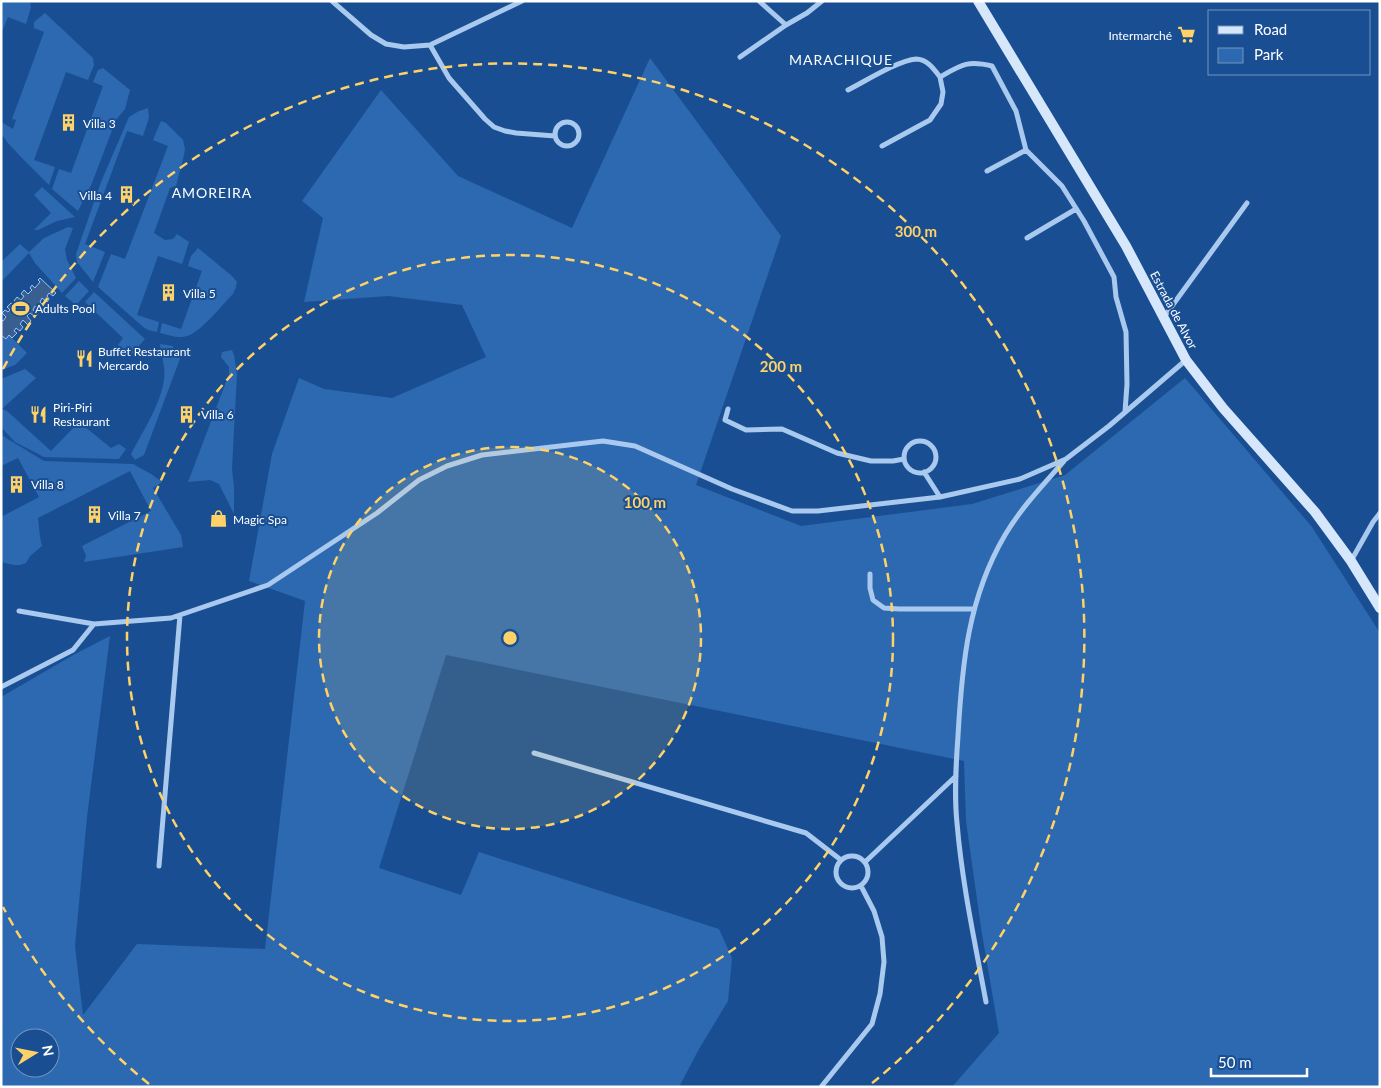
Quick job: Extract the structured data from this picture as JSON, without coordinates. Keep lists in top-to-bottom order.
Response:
{
  "streets": {
    "street": ["Estrada de Alvor"]
  },
  "districts": ["MARACHIQUE", "AMOREIRA"],
  "places": {
    "supermarket": ["Intermarché"],
    "building": [
      "Villa 3",
      "Villa 4",
      "Villa 5",
      "Villa 6",
      "Villa 8",
      "Villa 7"
    ],
    "sports": ["Adults Pool"],
    "restaurant": ["Buffet Restaurant Mercardo", "Piri-Piri Restaurant"],
    "shop": ["Magic Spa"]
  },
  "legend": ["Road", "Park"],
  "scale_bar": "50 m",
  "north": "right",
  "rings": ["300 m", "200 m", "100 m"]
}
